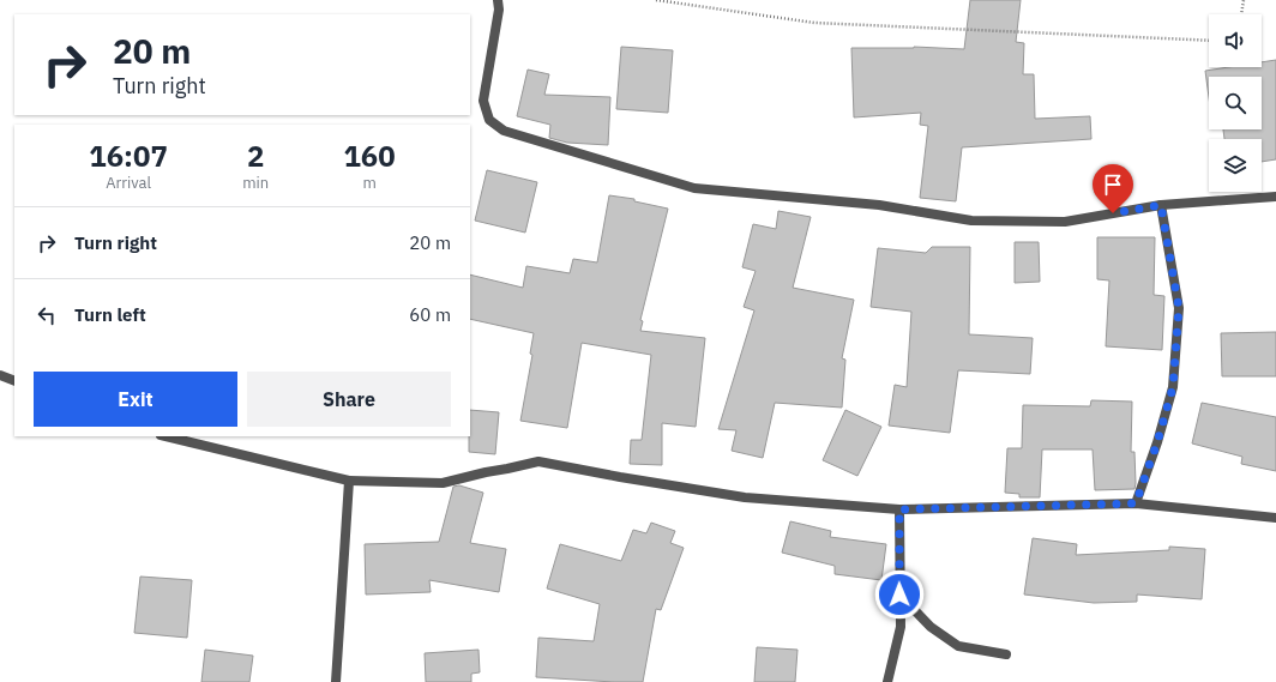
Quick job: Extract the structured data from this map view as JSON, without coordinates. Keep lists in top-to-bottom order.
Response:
{
  "page": {
    "turn": ["20 m", "Turn right"],
    "eta": [
      "16:07",
      "Arrival",
      "2",
      "min",
      "160",
      "m"
    ],
    "list": [
      {
        "name": "Turn right",
        "value": "20 m"
      },
      {
        "name": "Turn left",
        "value": "60 m"
      }
    ],
    "buttons": ["Exit", "Share"]
  }
}
